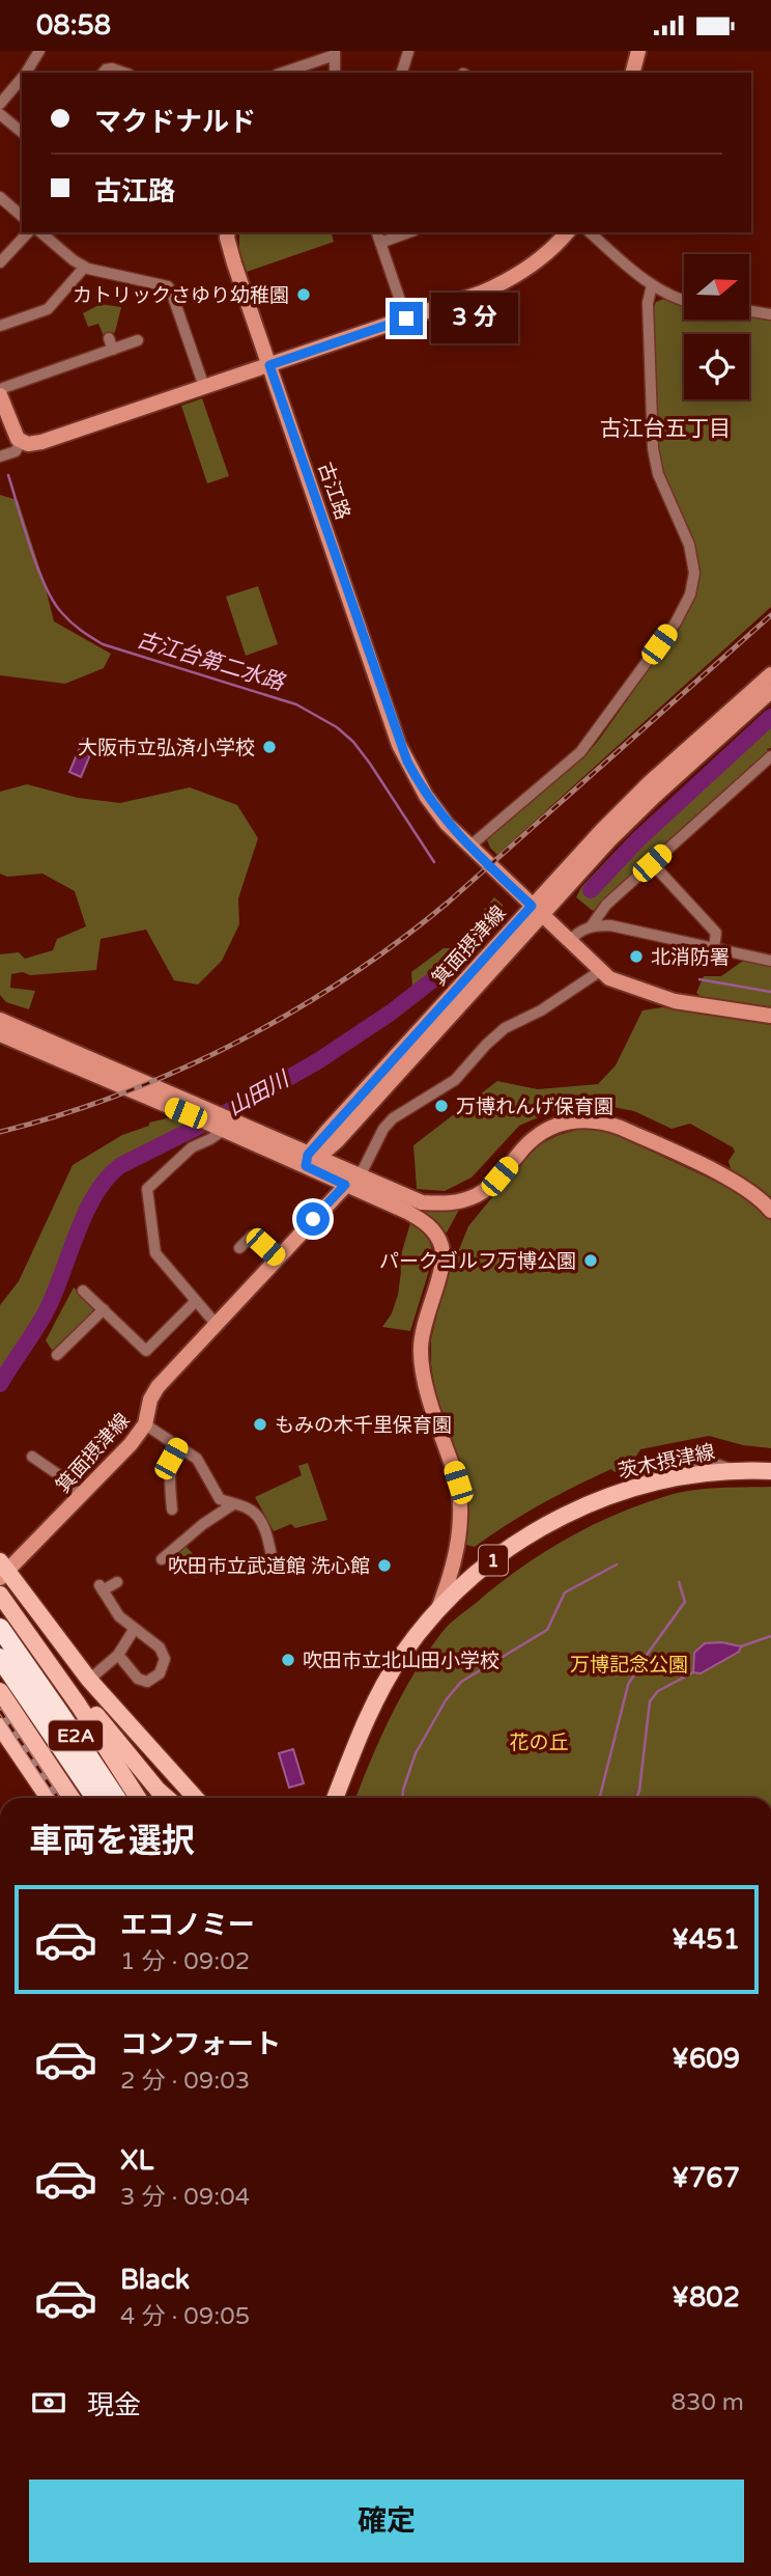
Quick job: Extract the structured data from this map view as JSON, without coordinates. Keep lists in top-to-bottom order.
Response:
{
  "streets": {
    "highway": ["E2A"],
    "main road": [
      "古江路",
      "箕面摂津線",
      "茨木摂津線",
      "1"
    ]
  },
  "crossings": [
    ["古江路", "箕面摂津線"]
  ],
  "districts": ["古江台五丁目"],
  "water": ["古江台第二水路", "山田川"],
  "parks": ["万博記念公園", "花の丘"],
  "places": [
    "カトリックさゆり幼稚園",
    "大阪市立弘済小学校",
    "北消防署",
    "万博れんげ保育園",
    "パークゴルフ万博公園",
    "もみの木千里保育園",
    "吹田市立武道館 洗心館",
    "吹田市立北山田小学校"
  ],
  "north": "right",
  "page": {
    "status": "08:58",
    "banner": ["マクドナルド", "古江路"],
    "bubble": "3 分",
    "heading": "車両を選択",
    "list": [
      {
        "name": "エコノミー",
        "note": "1 分 · 09:02",
        "value": "¥451"
      },
      {
        "name": "コンフォート",
        "note": "2 分 · 09:03",
        "value": "¥609"
      },
      {
        "name": "XL",
        "note": "3 分 · 09:04",
        "value": "¥767"
      },
      {
        "name": "Black",
        "note": "4 分 · 09:05",
        "value": "¥802"
      }
    ],
    "pay": ["現金", "830 m"],
    "buttons": "確定"
  }
}
